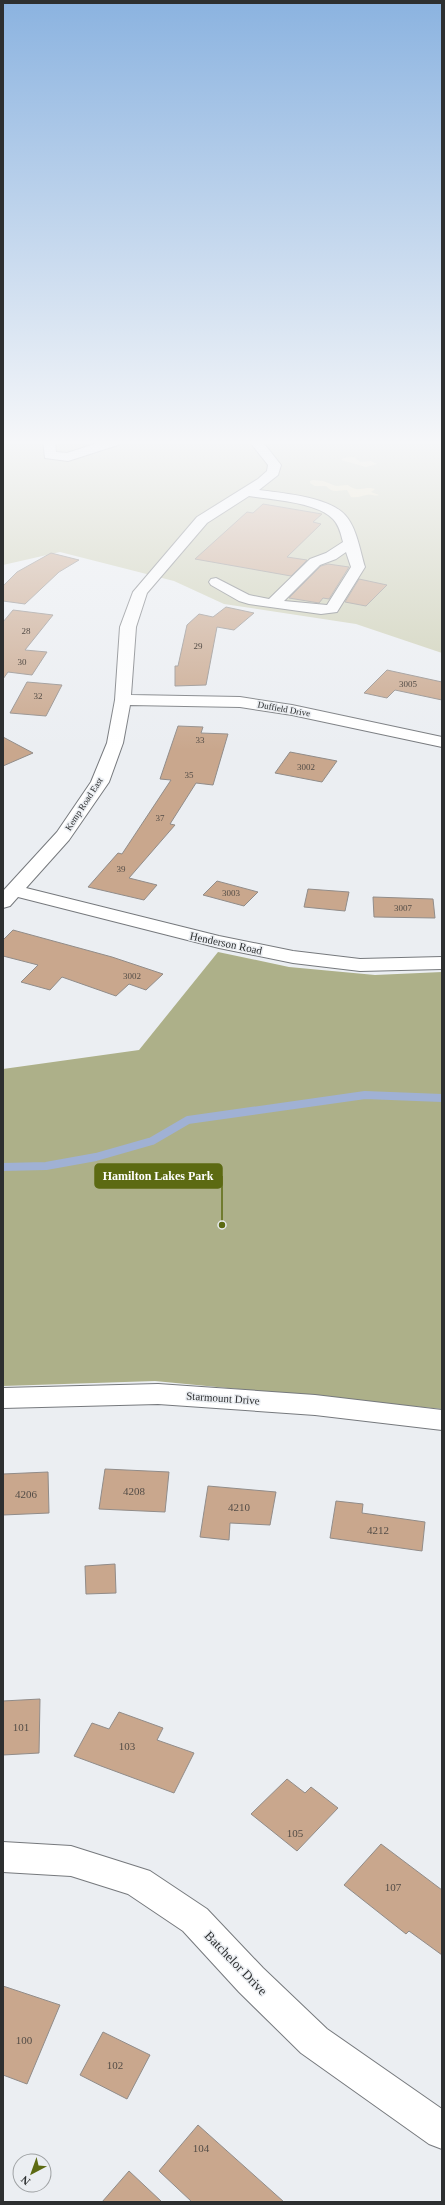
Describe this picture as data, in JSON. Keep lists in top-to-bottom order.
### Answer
{
  "streets": {
    "street": [
      "Duffield Drive",
      "Kemp Road East",
      "Henderson Road",
      "Starmount Drive",
      "Batchelor Drive"
    ]
  },
  "crossings": [
    ["Duffield Drive", "Kemp Road East"],
    ["Kemp Road East", "Henderson Road"]
  ],
  "places": ["Hamilton Lakes Park"],
  "house_numbers": [
    "28",
    "29",
    "30",
    "3005",
    "32",
    "33",
    "3002",
    "35",
    "37",
    "39",
    "3003",
    "3007",
    "3002",
    "4208",
    "4206",
    "4210",
    "4212",
    "101",
    "103",
    "105",
    "107",
    "100",
    "102",
    "104"
  ],
  "north": "bottom left"
}
